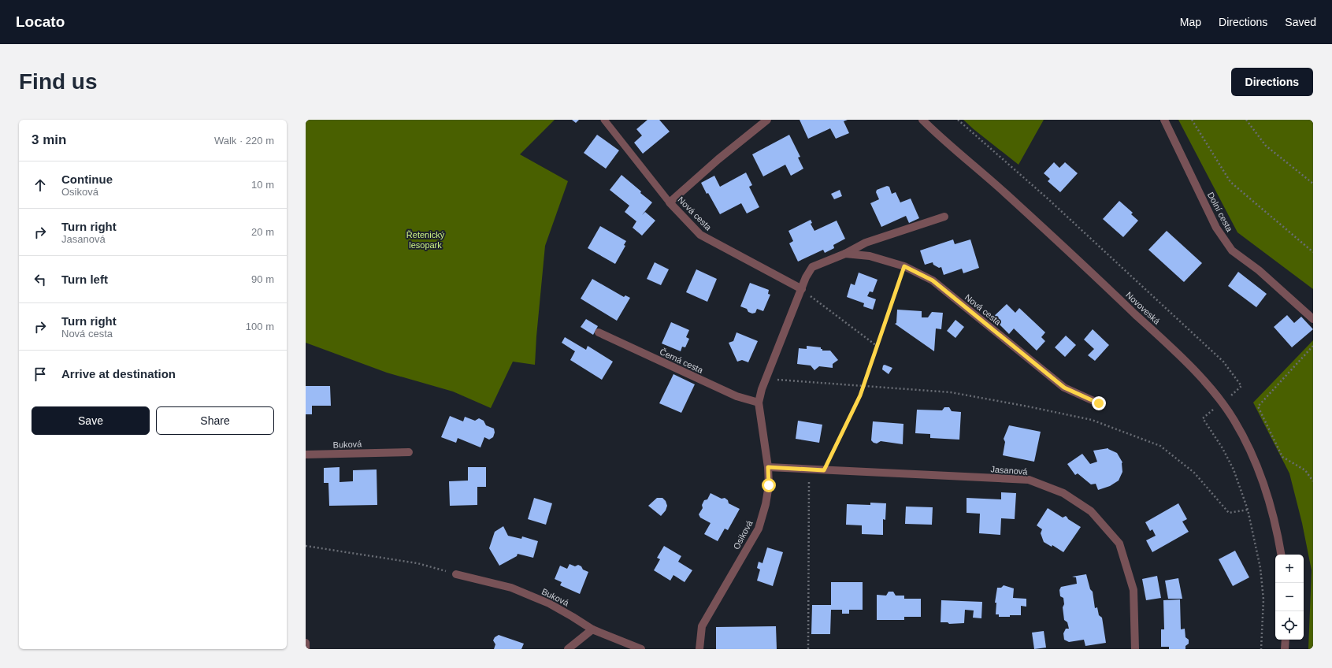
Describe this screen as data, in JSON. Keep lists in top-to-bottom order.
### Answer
{
  "streets": {
    "street": [
      "Dolní cesta",
      "Nová cesta",
      "Novoveská",
      "Černá cesta",
      "Buková",
      "Jasanová",
      "Osiková"
    ]
  },
  "crossings": [
    ["Nová cesta", "Černá cesta"],
    ["Nová cesta", "Osiková"],
    ["Černá cesta", "Osiková"],
    ["Jasanová", "Osiková"]
  ],
  "parks": ["Řetenický lesopark"],
  "page": {
    "header": "Locato",
    "nav": ["Map", "Directions", "Saved"],
    "buttons": [
      "Directions",
      ["Save", "Share"]
    ],
    "title": "Find us",
    "heading": ["3 min", "Walk · 220 m"],
    "list": [
      ["Continue", "Osiková", "10 m"],
      ["Turn right", "Jasanová", "20 m"],
      ["Turn left", "90 m"],
      ["Turn right", "Nová cesta", "100 m"],
      "Arrive at destination"
    ],
    "map_buttons": ["+", "−"]
  }
}
